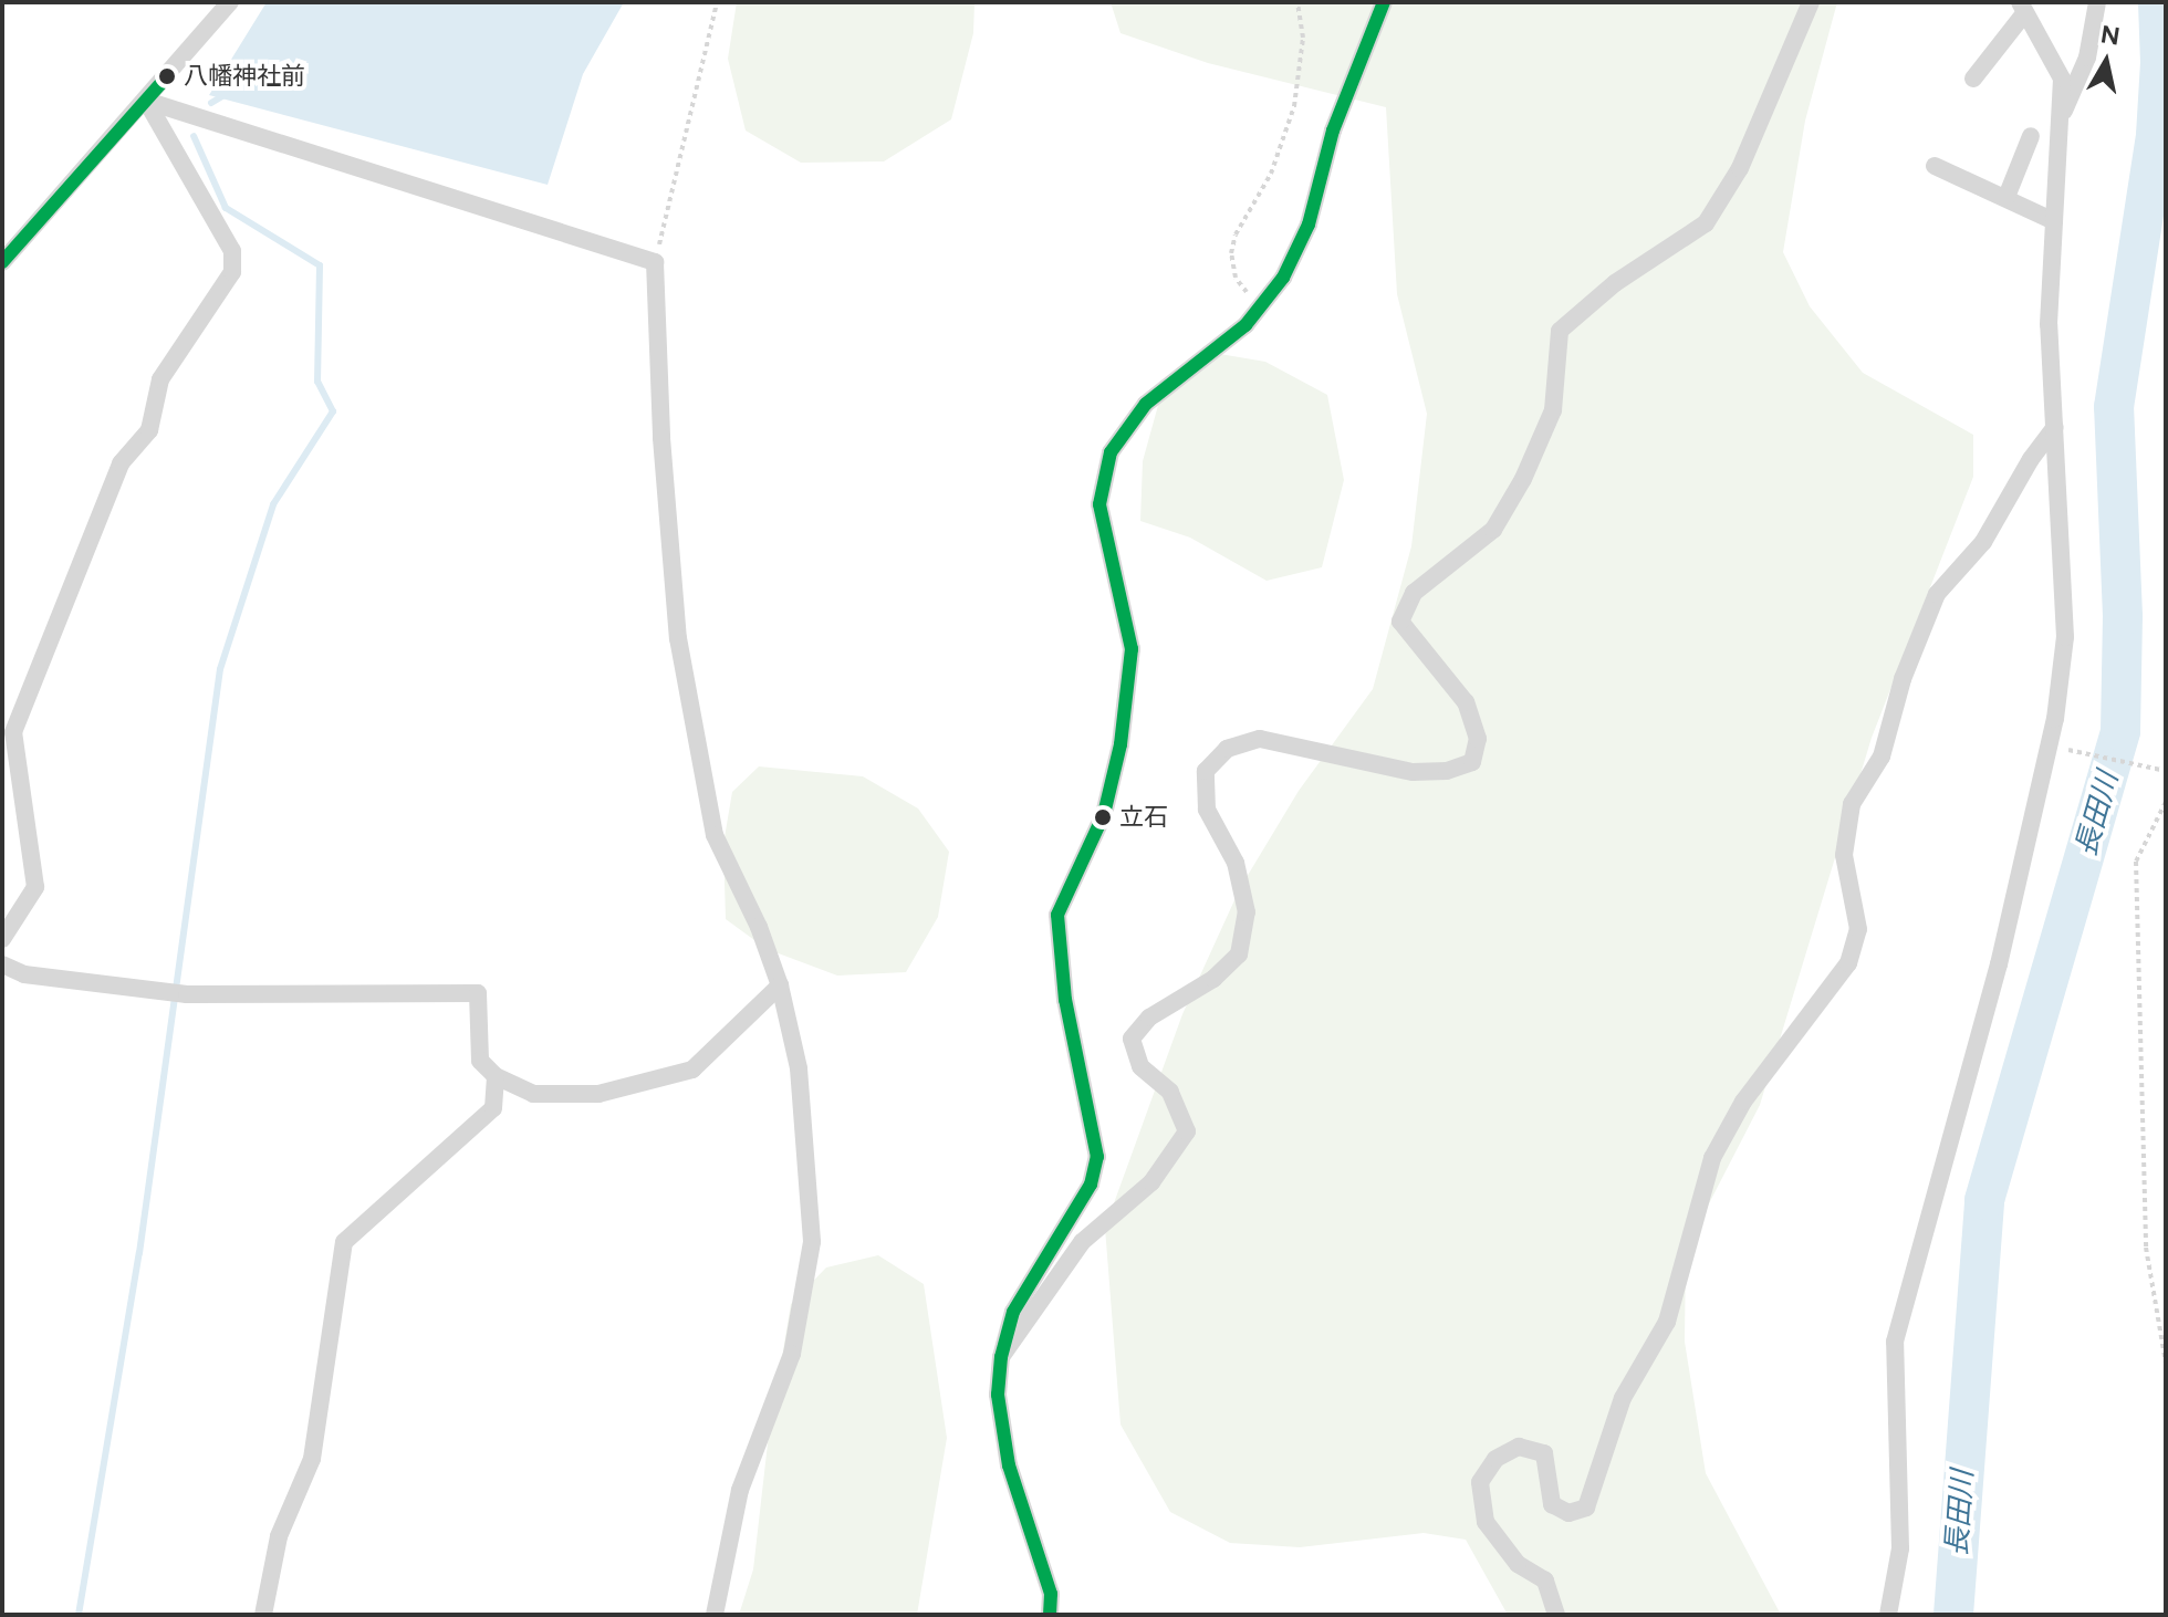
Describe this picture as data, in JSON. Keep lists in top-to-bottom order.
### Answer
{
  "water": ["長田川"],
  "places": ["八幡神社前", "立石"],
  "north": "top"
}
